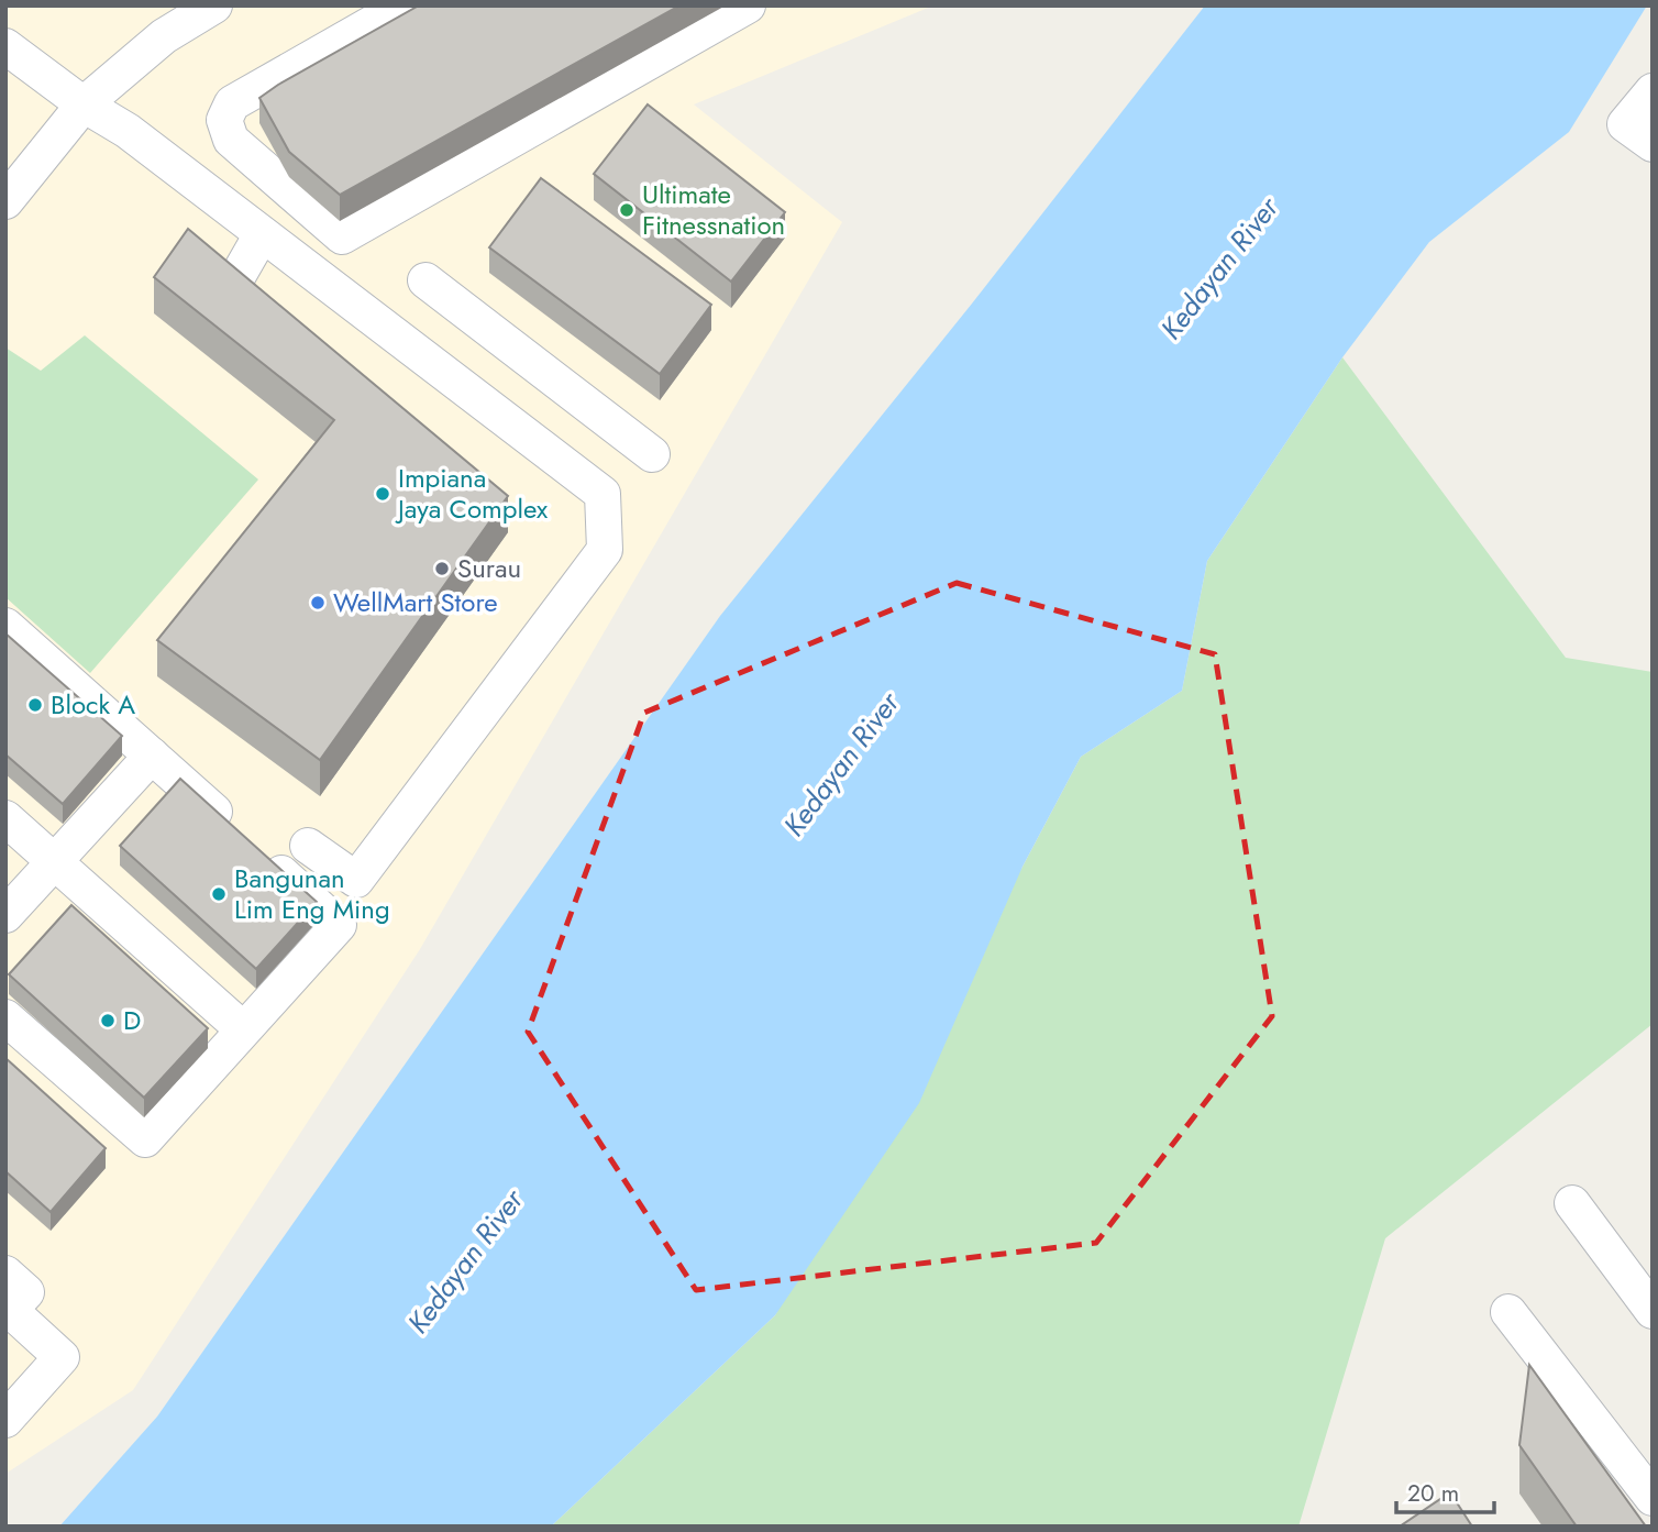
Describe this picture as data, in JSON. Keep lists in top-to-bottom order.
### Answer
{
  "water": ["Kedayan River"],
  "places": [
    "Ultimate Fitnessnation",
    "Impiana Jaya Complex",
    "Surau",
    "WellMart Store",
    "Block A",
    "Bangunan Lim Eng Ming",
    "D"
  ],
  "scale_bar": "20 m"
}
